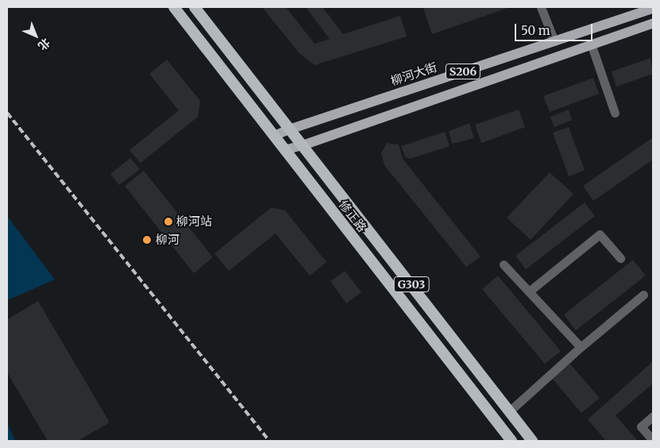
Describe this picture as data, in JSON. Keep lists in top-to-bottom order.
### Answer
{
  "streets": {
    "highway": ["修正路", "G303"],
    "main road": ["S206", "柳河大街"]
  },
  "crossings": [
    ["S206", "修正路"],
    ["柳河大街", "修正路"]
  ],
  "places": ["柳河站", "柳河"],
  "scale_bar": "50 m",
  "north": "bottom right"
}
